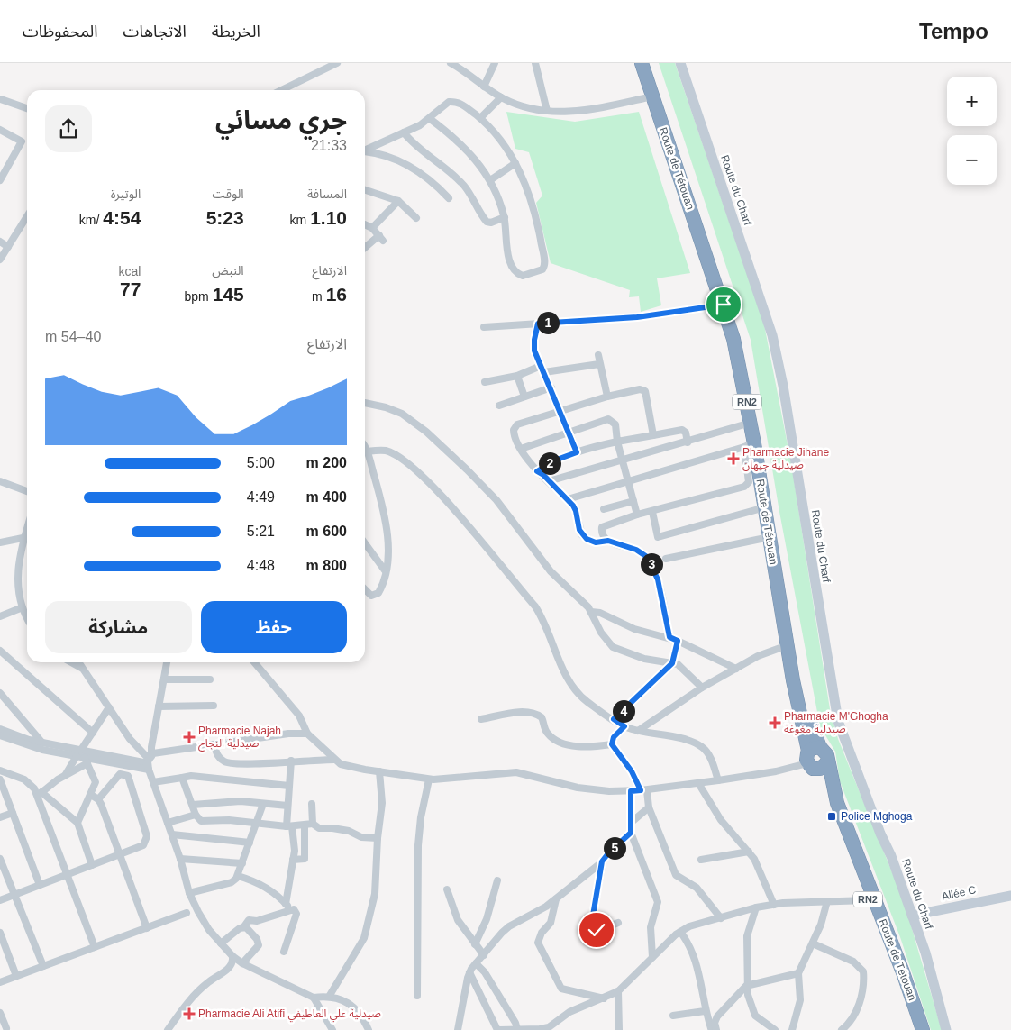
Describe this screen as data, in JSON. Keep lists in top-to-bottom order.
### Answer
{
  "streets": {
    "highway": ["Route de Tétouan", "RN2"],
    "street": ["Route du Charf", "Allée C"]
  },
  "crossings": [
    ["Route du Charf", "Allée C"]
  ],
  "places": {
    "health": [
      "Pharmacie Jihane صيدلية جيهان",
      "Pharmacie M'Ghogha صيدلية مغوغة",
      "Pharmacie Najah صيدلية النجاح",
      "Pharmacie Ali Atifi صيدلية علي العاطيفي"
    ],
    "transit": ["Police Mghoga"]
  },
  "page": {
    "header": "Tempo",
    "nav": ["الخريطة", "الاتجاهات", "المحفوظات"],
    "map_buttons": ["+", "−"],
    "heading": ["جري مسائي", "21:33"],
    "stats": [
      ["المسافة", "1.10 km"],
      ["الوقت", "5:23"],
      ["الوتيرة", "4:54 /km"],
      ["الارتفاع", "16 m"],
      ["النبض", "145 bpm"],
      ["kcal", "77"]
    ],
    "pins": [
      "1",
      "2",
      "3",
      "4",
      "5"
    ],
    "chart": ["الارتفاع", "40–54 m"],
    "list": [
      {
        "name": "200 m",
        "note": "5:00"
      },
      {
        "name": "400 m",
        "note": "4:49"
      },
      {
        "name": "600 m",
        "note": "5:21"
      },
      {
        "name": "800 m",
        "note": "4:48"
      }
    ],
    "buttons": ["حفظ", "مشاركة"]
  }
}
